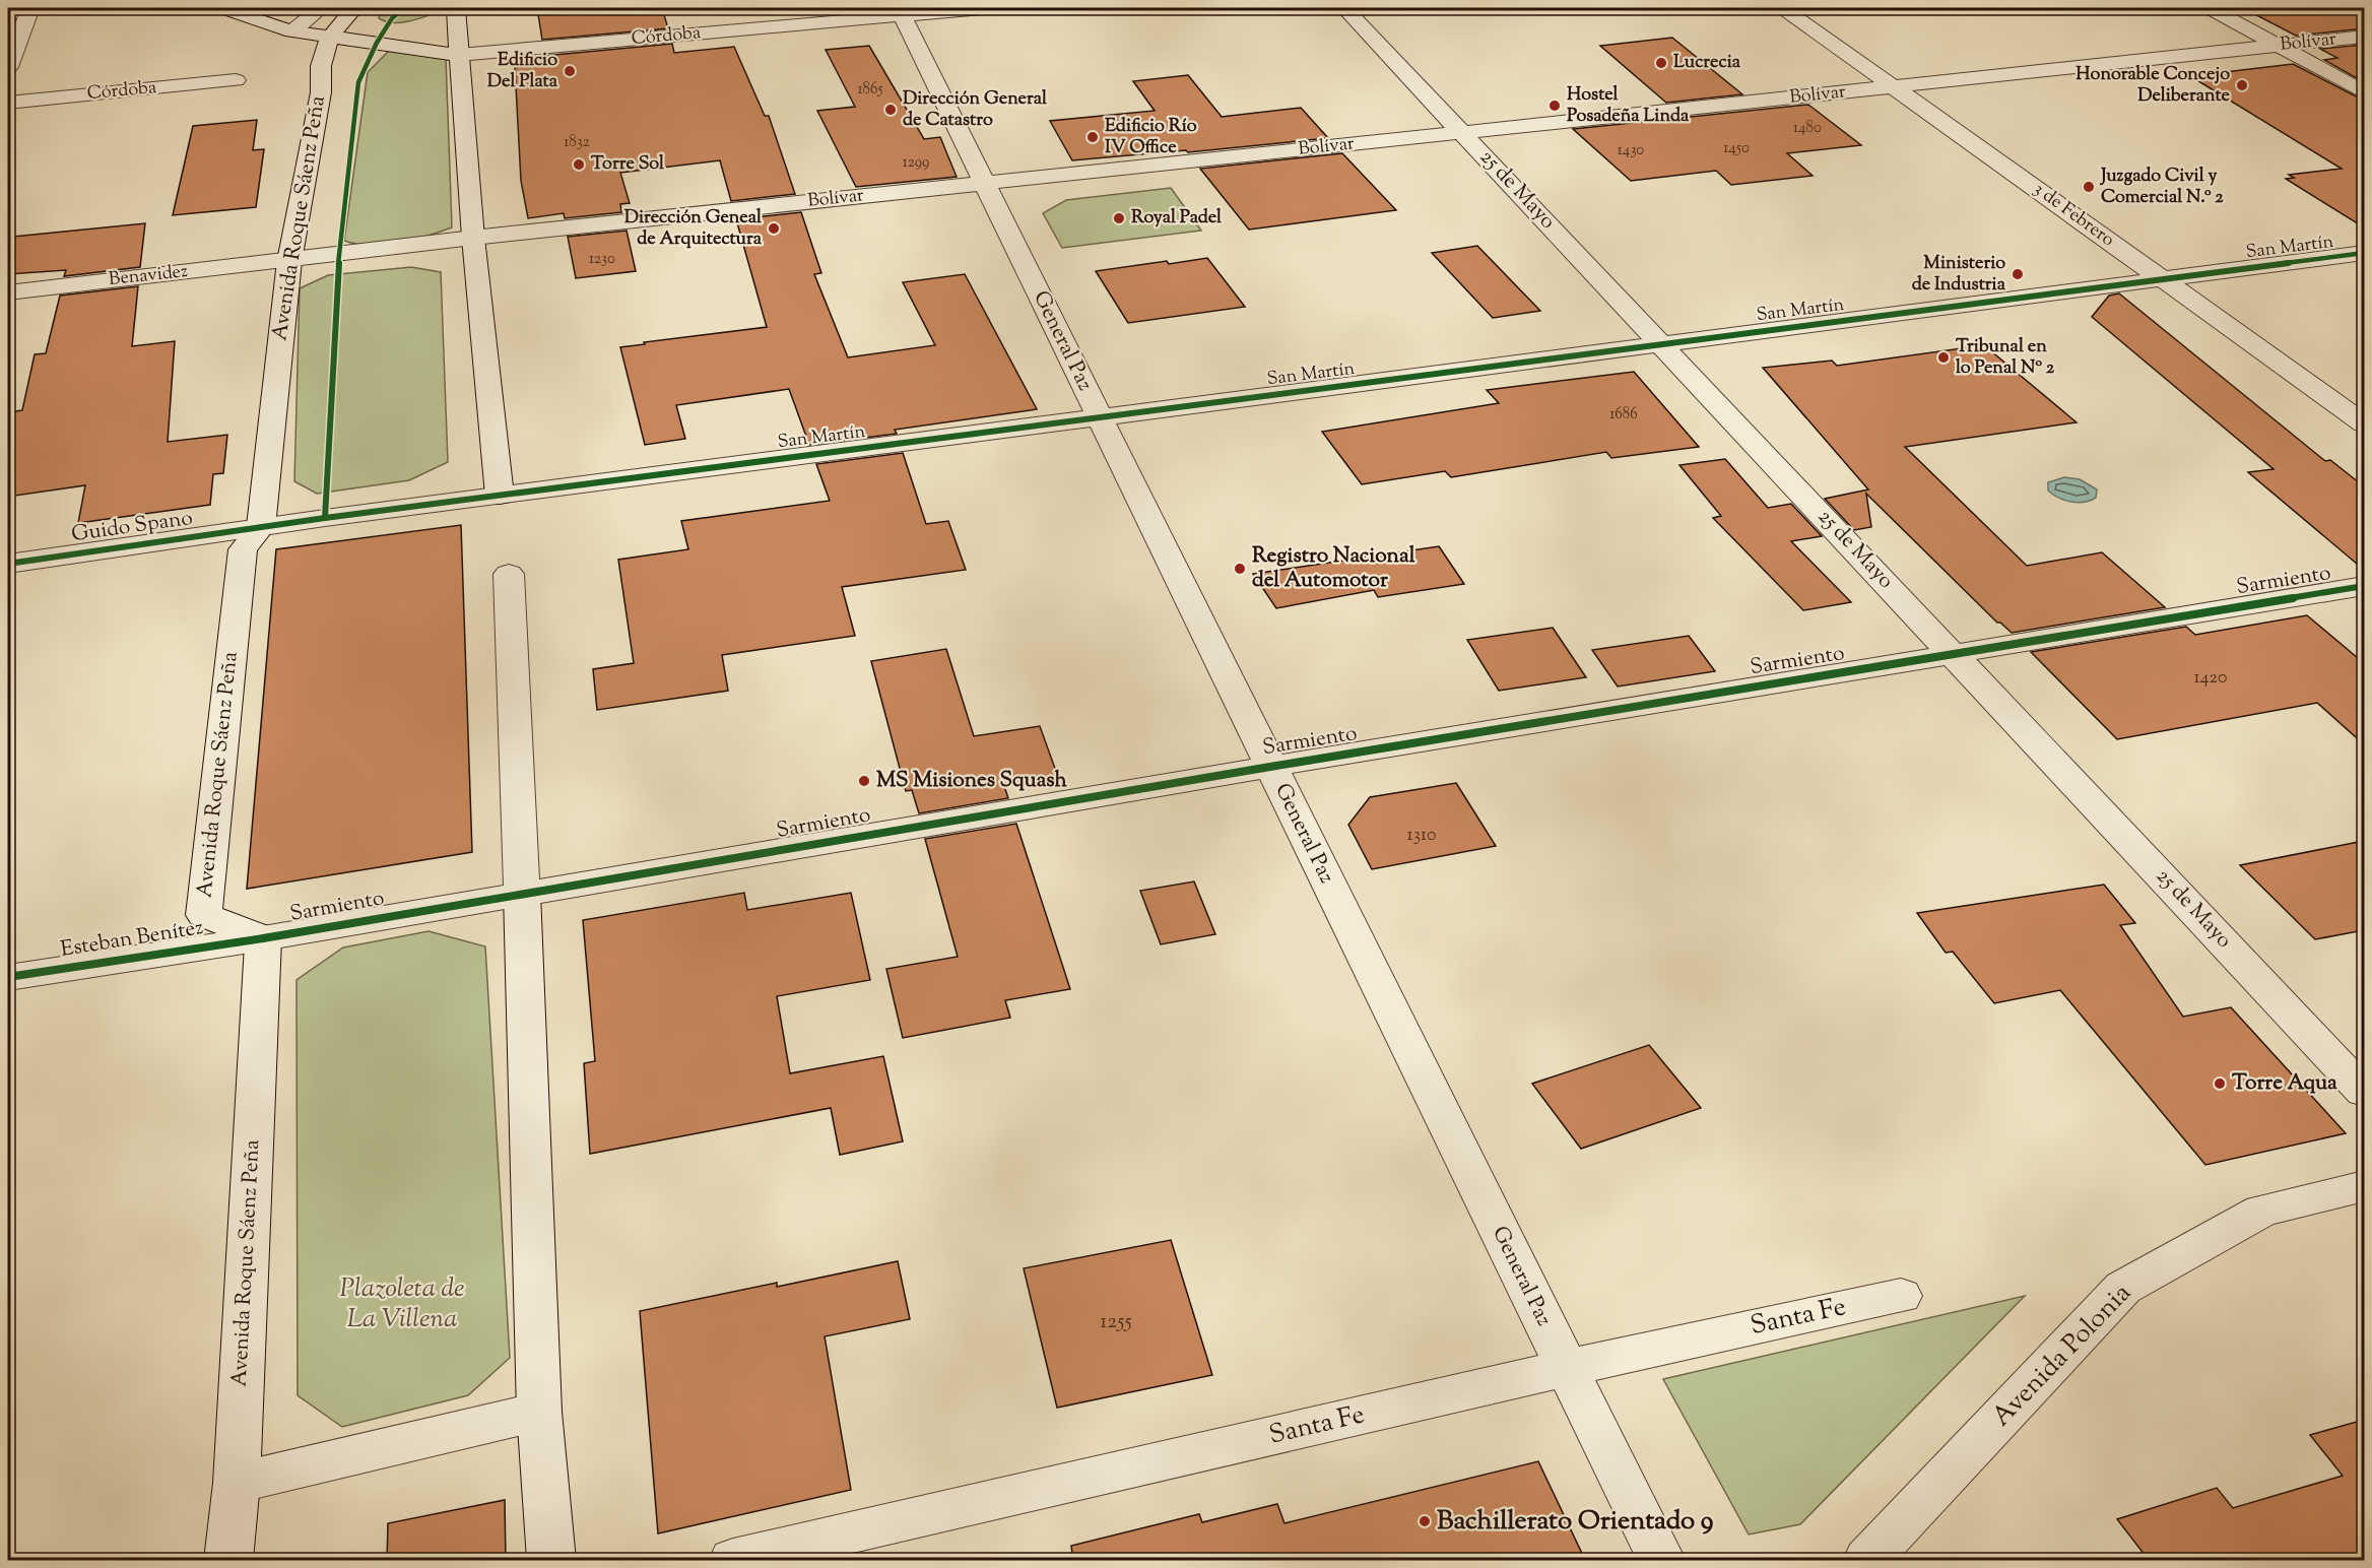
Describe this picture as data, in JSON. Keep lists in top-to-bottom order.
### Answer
{
  "streets": {
    "street": [
      "Córdoba",
      "Bolívar",
      "25 de Mayo",
      "3 de Febrero",
      "Avenida Roque Sáenz Peña",
      "San Martín",
      "Benavidez",
      "General Paz",
      "Guido Spano",
      "Sarmiento",
      "Esteban Benítez",
      "Santa Fe",
      "Avenida Polonia"
    ]
  },
  "crossings": [
    ["Córdoba", "Avenida Roque Sáenz Peña"],
    ["Córdoba", "General Paz"],
    ["Bolívar", "25 de Mayo"],
    ["Bolívar", "3 de Febrero"],
    ["Bolívar", "Avenida Roque Sáenz Peña"],
    ["Bolívar", "Benavidez"],
    ["Bolívar", "General Paz"],
    ["25 de Mayo", "San Martín"],
    ["25 de Mayo", "Sarmiento"],
    ["3 de Febrero", "San Martín"],
    ["Avenida Roque Sáenz Peña", "San Martín"],
    ["Avenida Roque Sáenz Peña", "Benavidez"],
    ["Avenida Roque Sáenz Peña", "Guido Spano"],
    ["Avenida Roque Sáenz Peña", "Sarmiento"],
    ["Avenida Roque Sáenz Peña", "Esteban Benítez"],
    ["San Martín", "General Paz"],
    ["San Martín", "Guido Spano"],
    ["General Paz", "Sarmiento"],
    ["General Paz", "Santa Fe"],
    ["Sarmiento", "Esteban Benítez"]
  ],
  "parks": ["Plazoleta de La Villena"],
  "places": [
    "Lucrecia",
    "Edificio Del Plata",
    "Honorable Concejo Deliberante",
    "Hostel Posadeña Linda",
    "Dirección General de Catastro",
    "Edificio Río IV Office",
    "Torre Sol",
    "Juzgado Civil y Comercial N.º 2",
    "Royal Padel",
    "Dirección Geneal de Arquitectura",
    "Ministerio de Industria",
    "Tribunal en lo Penal Nº 2",
    "Registro Nacional del Automotor",
    "MS Misiones Squash",
    "Torre Aqua",
    "Bachillerato Orientado 9"
  ],
  "house_numbers": [
    "1865",
    "1480",
    "1832",
    "1450",
    "1430",
    "1299",
    "1230",
    "1686",
    "1420",
    "1310",
    "1255"
  ]
}
